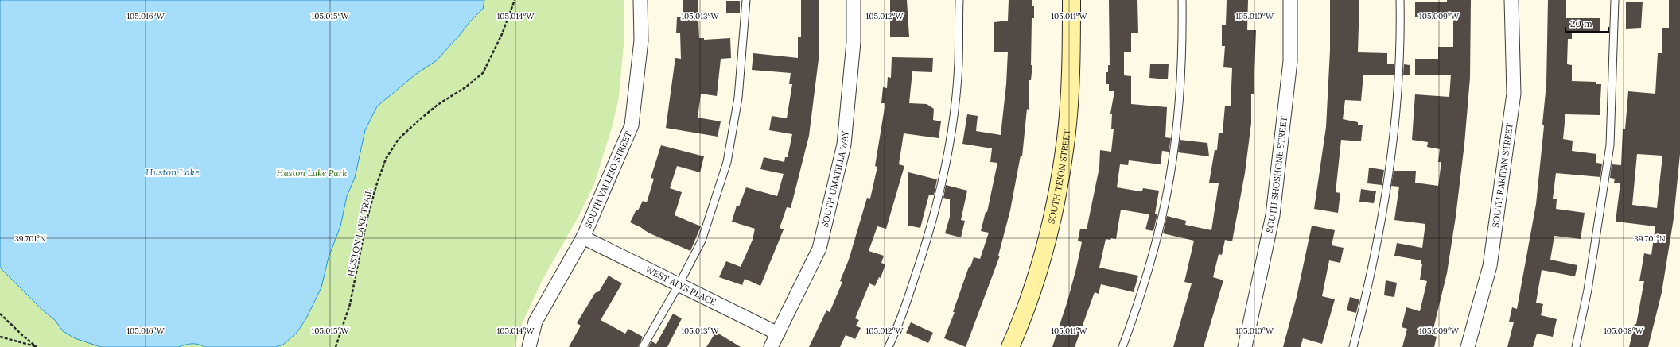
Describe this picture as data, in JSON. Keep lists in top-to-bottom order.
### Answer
{
  "streets": {
    "street": [
      "SOUTH SHOSHONE STREET",
      "SOUTH RARITAN STREET",
      "SOUTH TEJON STREET",
      "SOUTH UMATILLA WAY",
      "SOUTH VALLEJO STREET",
      "WEST ALYS PLACE"
    ],
    "path": ["HUSTON LAKE TRAIL"]
  },
  "crossings": [
    ["SOUTH UMATILLA WAY", "WEST ALYS PLACE"],
    ["SOUTH VALLEJO STREET", "WEST ALYS PLACE"]
  ],
  "water": ["Huston Lake"],
  "parks": ["Huston Lake Park"],
  "scale_bar": "20 m",
  "coordinates": [
    "105.016°W",
    "105.015°W",
    "105.014°W",
    "105.013°W",
    "105.012°W",
    "105.011°W",
    "105.010°W",
    "105.009°W",
    "39.701°N",
    "105.008°W"
  ]
}
